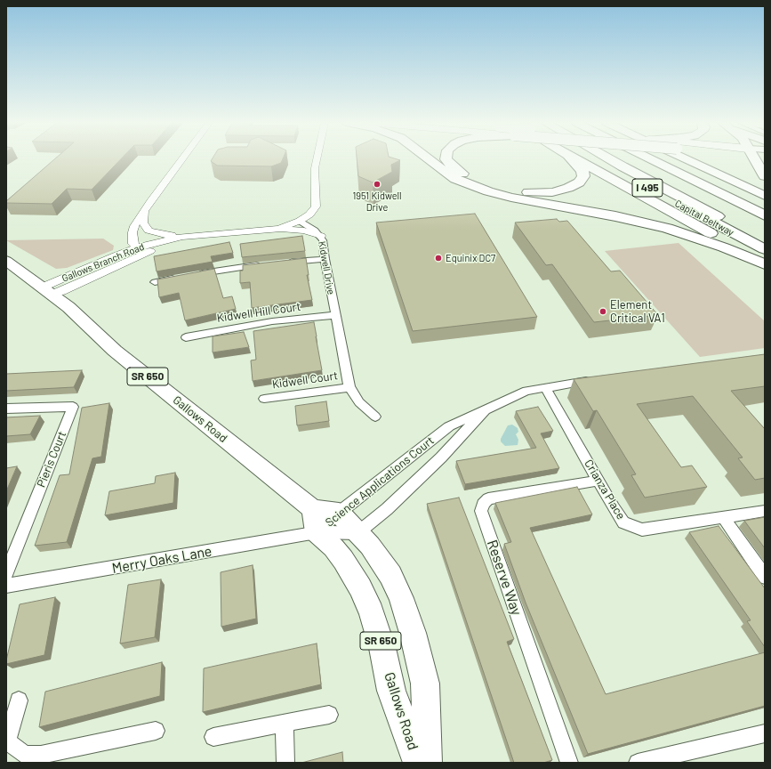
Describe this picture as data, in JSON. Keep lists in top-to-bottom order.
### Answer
{
  "streets": {
    "highway": ["I 495", "Capital Beltway"],
    "main road": ["SR 650", "Gallows Road"],
    "street": [
      "Gallows Branch Road",
      "Kidwell Drive",
      "Kidwell Hill Court",
      "Kidwell Court",
      "Pieris Court",
      "Science Applications Court",
      "Crianza Place",
      "Merry Oaks Lane",
      "Reserve Way"
    ]
  },
  "crossings": [
    ["Gallows Branch Road", "Kidwell Drive"],
    ["Gallows Branch Road", "Gallows Road"],
    ["Kidwell Drive", "Kidwell Hill Court"],
    ["Kidwell Drive", "Kidwell Court"],
    ["Gallows Road", "Science Applications Court"],
    ["Gallows Road", "Merry Oaks Lane"],
    ["Science Applications Court", "Crianza Place"],
    ["Science Applications Court", "Merry Oaks Lane"],
    ["Crianza Place", "Reserve Way"]
  ],
  "places": ["1951 Kidwell Drive", "Equinix DC7", "Element Critical VA1"]
}
